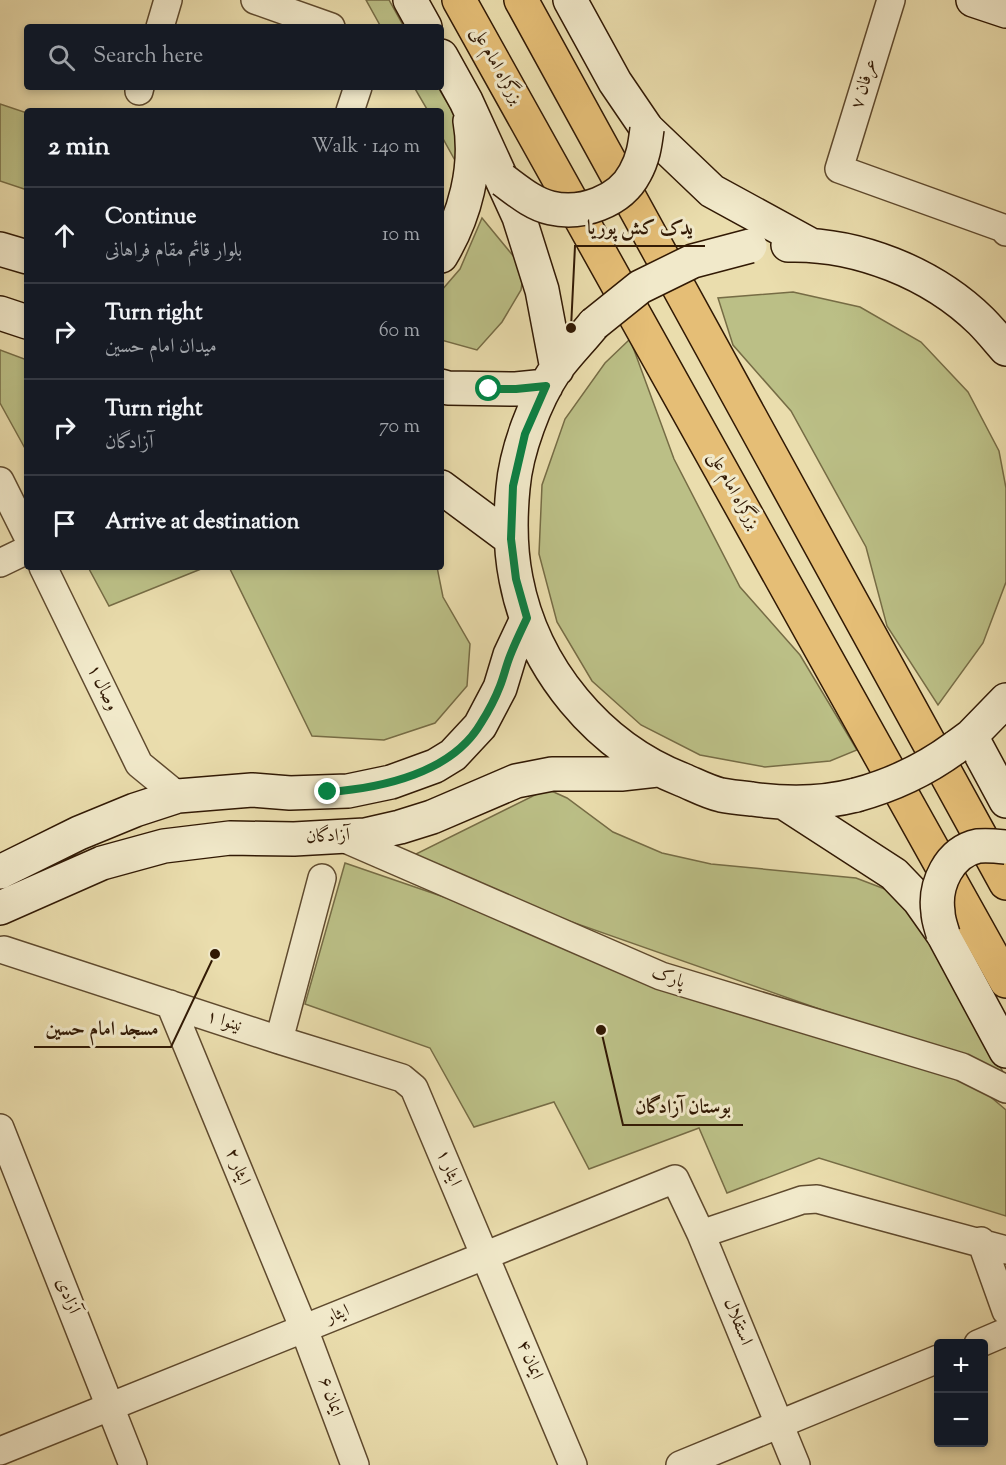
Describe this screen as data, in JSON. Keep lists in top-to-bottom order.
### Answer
{
  "streets": {
    "highway": ["بزرگراه امام علی"],
    "main road": ["آزادگان"],
    "street": [
      "عرفان ۷",
      "وصال ۱",
      "پارک",
      "نینوا ۱",
      "ایثار ۲",
      "ایثار ۱",
      "آزادی",
      "ایثار",
      "استقلال",
      "ایمان ۴",
      "ایمان ۶"
    ]
  },
  "crossings": [
    ["آزادگان", "پارک"],
    ["نینوا ۱", "ایثار ۲"],
    ["نینوا ۱", "ایثار ۱"],
    ["ایثار ۲", "ایثار"],
    ["ایثار ۲", "ایمان ۶"],
    ["ایثار ۱", "ایثار"],
    ["ایثار ۱", "ایمان ۴"],
    ["آزادی", "ایثار"],
    ["ایثار", "استقلال"],
    ["ایثار", "ایمان ۴"],
    ["ایثار", "ایمان ۶"]
  ],
  "places": ["یدک کش پوریا", "مسجد امام حسین", "بوستان آزادگان"],
  "page": {
    "search": "Search here",
    "heading": ["2 min", "Walk · 140 m"],
    "list": [
      ["Continue", "بلوار قائم مقام فراهانی", "10 m"],
      ["Turn right", "میدان امام حسین", "60 m"],
      ["Turn right", "آزادگان", "70 m"],
      "Arrive at destination"
    ],
    "map_buttons": ["+", "−"]
  }
}
